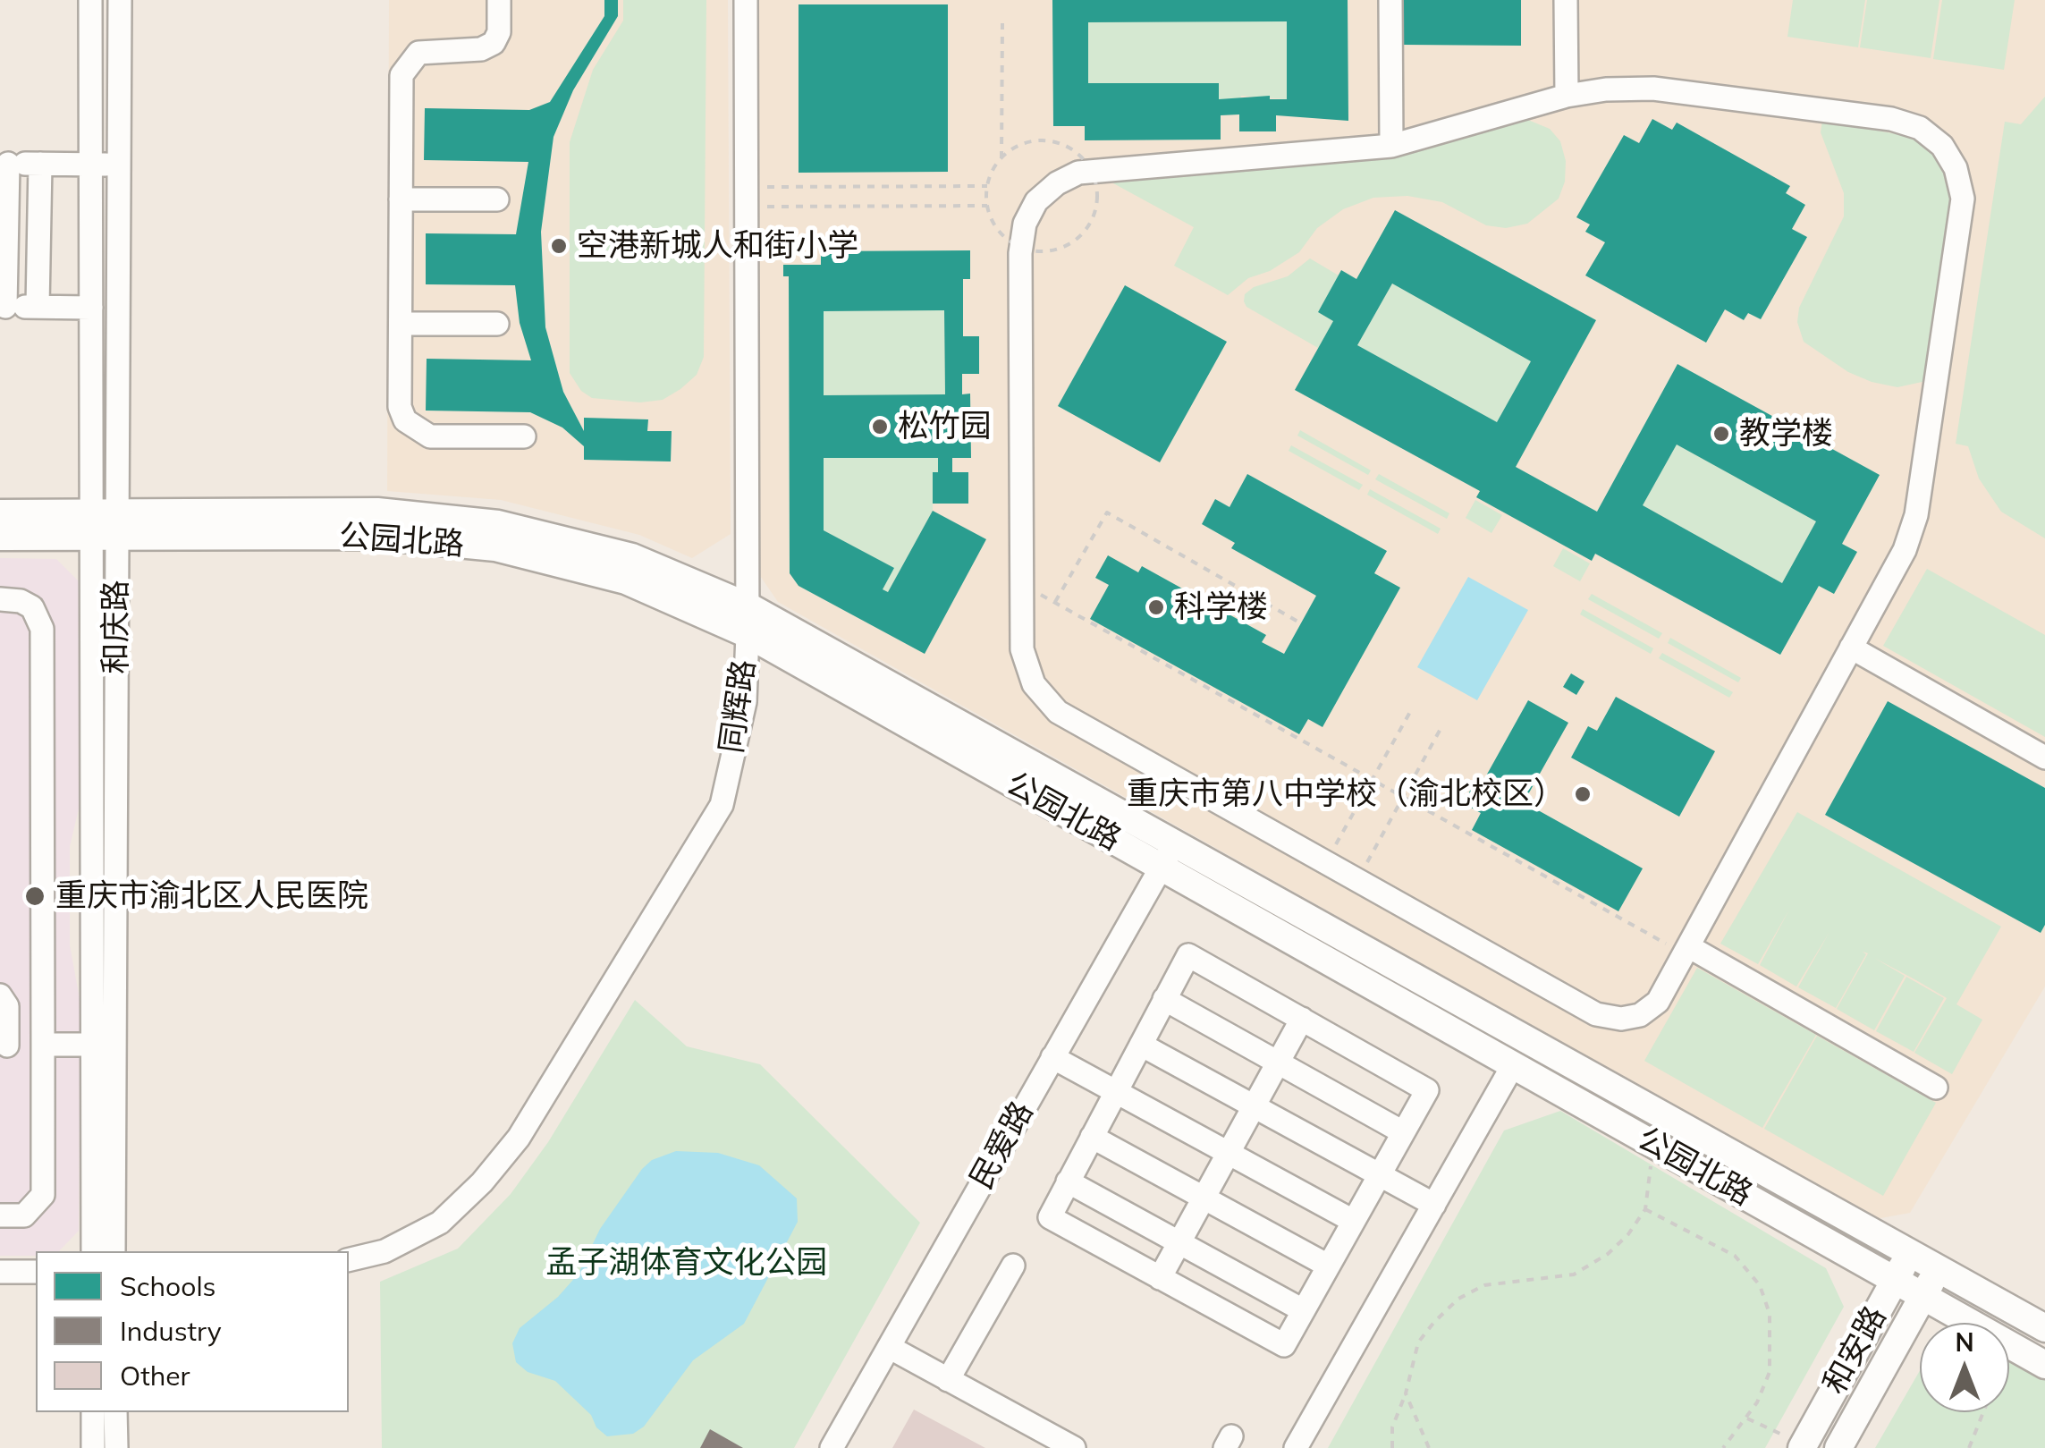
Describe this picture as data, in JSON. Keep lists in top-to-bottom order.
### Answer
{
  "streets": {
    "main road": ["公园北路", "和安路"],
    "street": ["和庆路", "同辉路", "民爱路"]
  },
  "crossings": [
    ["公园北路", "和庆路"],
    ["公园北路", "同辉路"],
    ["公园北路", "民爱路"],
    ["公园北路", "和安路"]
  ],
  "parks": ["孟子湖体育文化公园"],
  "places": [
    "空港新城人和街小学",
    "松竹园",
    "教学楼",
    "科学楼",
    "重庆市第八中学校（渝北校区）",
    "重庆市渝北区人民医院"
  ],
  "legend": ["Schools", "Industry", "Other"],
  "north": "top"
}
